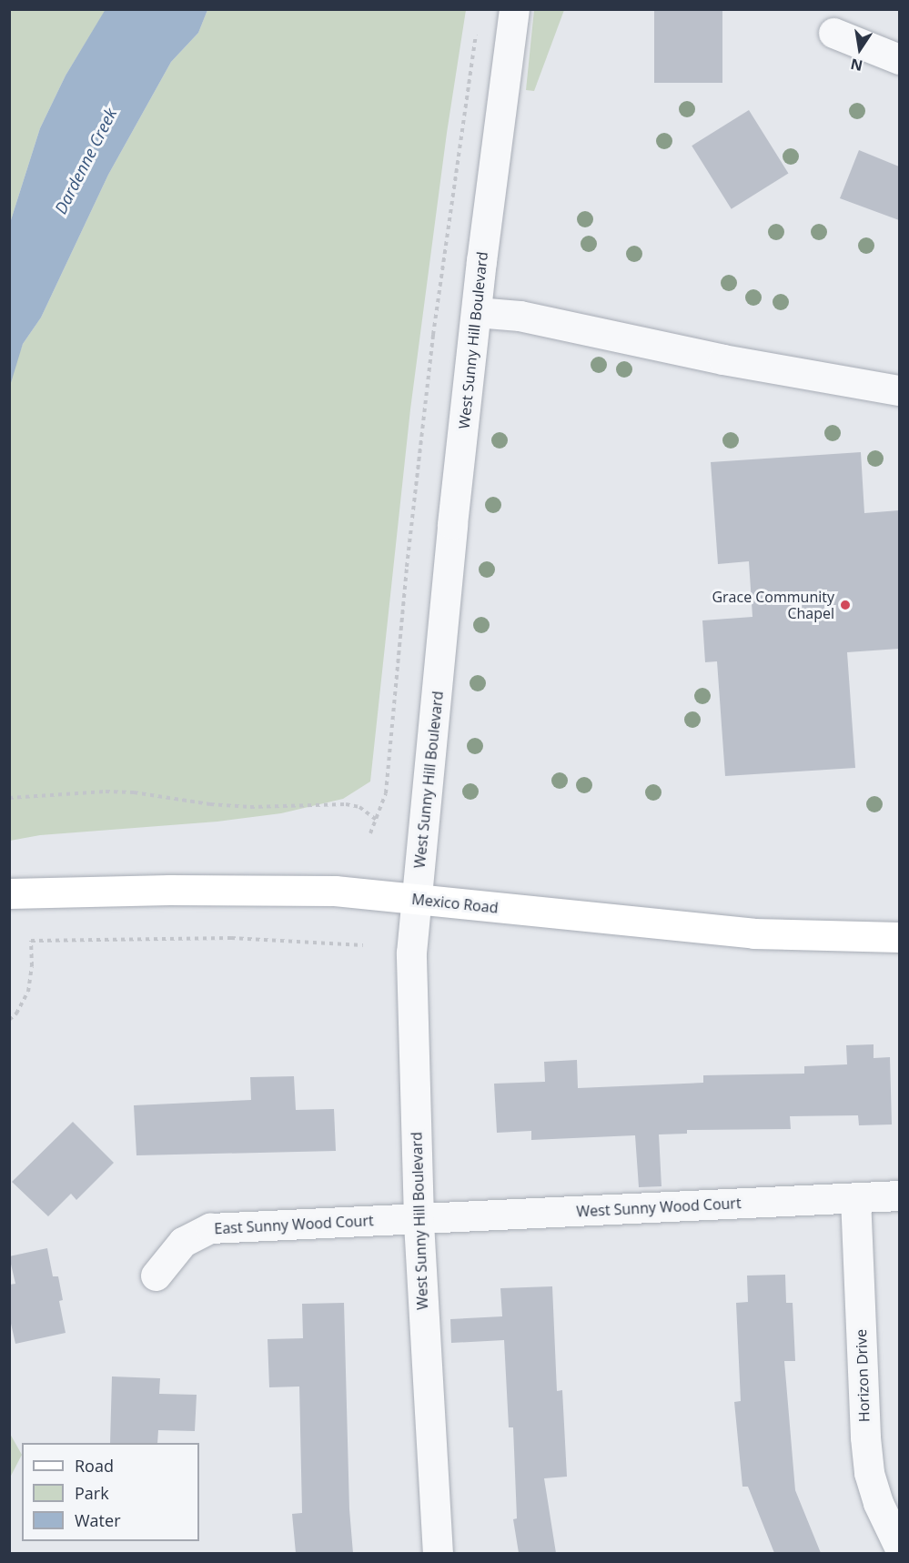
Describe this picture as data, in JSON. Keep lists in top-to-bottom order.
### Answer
{
  "streets": {
    "main road": ["Mexico Road"],
    "street": [
      "West Sunny Hill Boulevard",
      "West Sunny Wood Court",
      "East Sunny Wood Court",
      "Horizon Drive"
    ]
  },
  "crossings": [
    ["West Sunny Hill Boulevard", "Mexico Road"],
    ["West Sunny Hill Boulevard", "West Sunny Wood Court"],
    ["West Sunny Hill Boulevard", "East Sunny Wood Court"],
    ["West Sunny Wood Court", "East Sunny Wood Court"],
    ["West Sunny Wood Court", "Horizon Drive"]
  ],
  "water": ["Dardenne Creek"],
  "places": ["Grace Community Chapel"],
  "legend": ["Road", "Park", "Water"],
  "north": "bottom"
}
